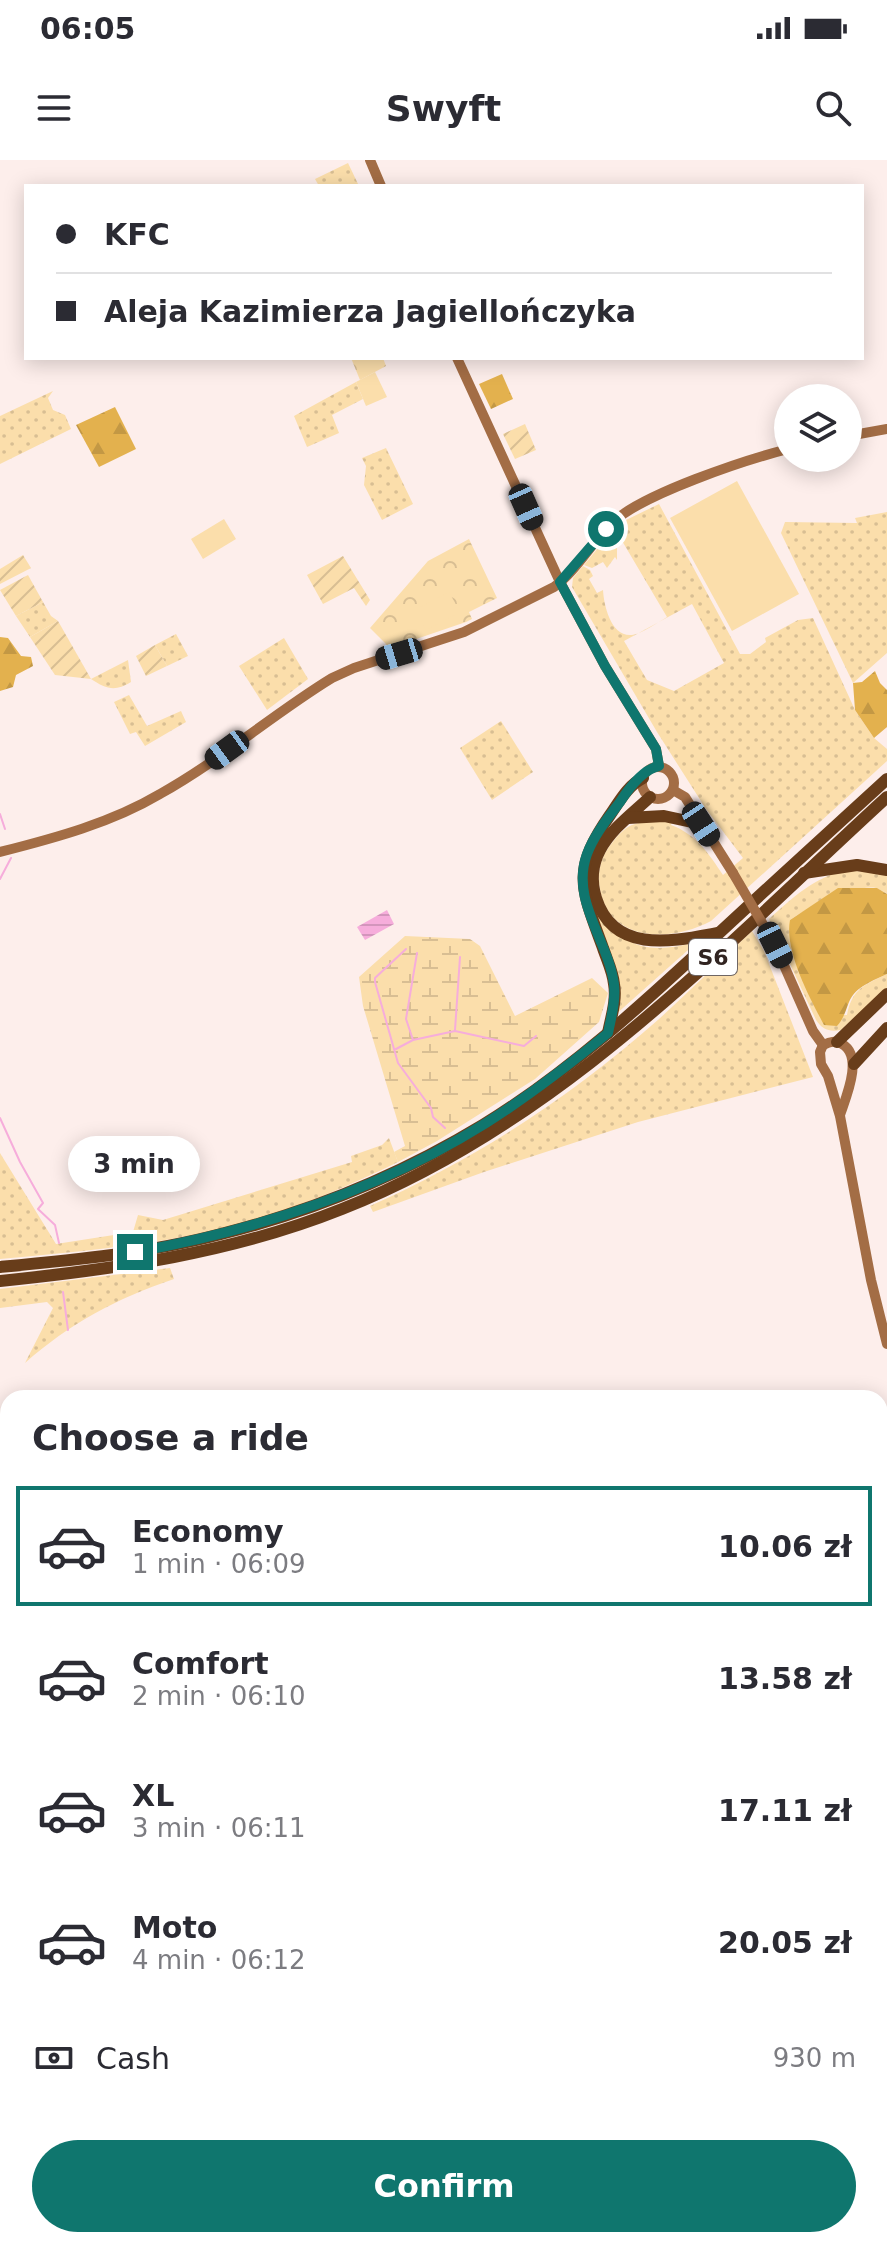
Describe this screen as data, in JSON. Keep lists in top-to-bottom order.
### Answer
{
  "streets": {
    "highway": ["S6"]
  },
  "page": {
    "status": "06:05",
    "header": "Swyft",
    "banner": ["KFC", "Aleja Kazimierza Jagiellończyka"],
    "bubble": "3 min",
    "heading": "Choose a ride",
    "list": [
      {
        "name": "Economy",
        "note": "1 min · 06:09",
        "value": "10.06 zł"
      },
      {
        "name": "Comfort",
        "note": "2 min · 06:10",
        "value": "13.58 zł"
      },
      {
        "name": "XL",
        "note": "3 min · 06:11",
        "value": "17.11 zł"
      },
      {
        "name": "Moto",
        "note": "4 min · 06:12",
        "value": "20.05 zł"
      }
    ],
    "pay": ["Cash", "930 m"],
    "buttons": "Confirm"
  }
}
